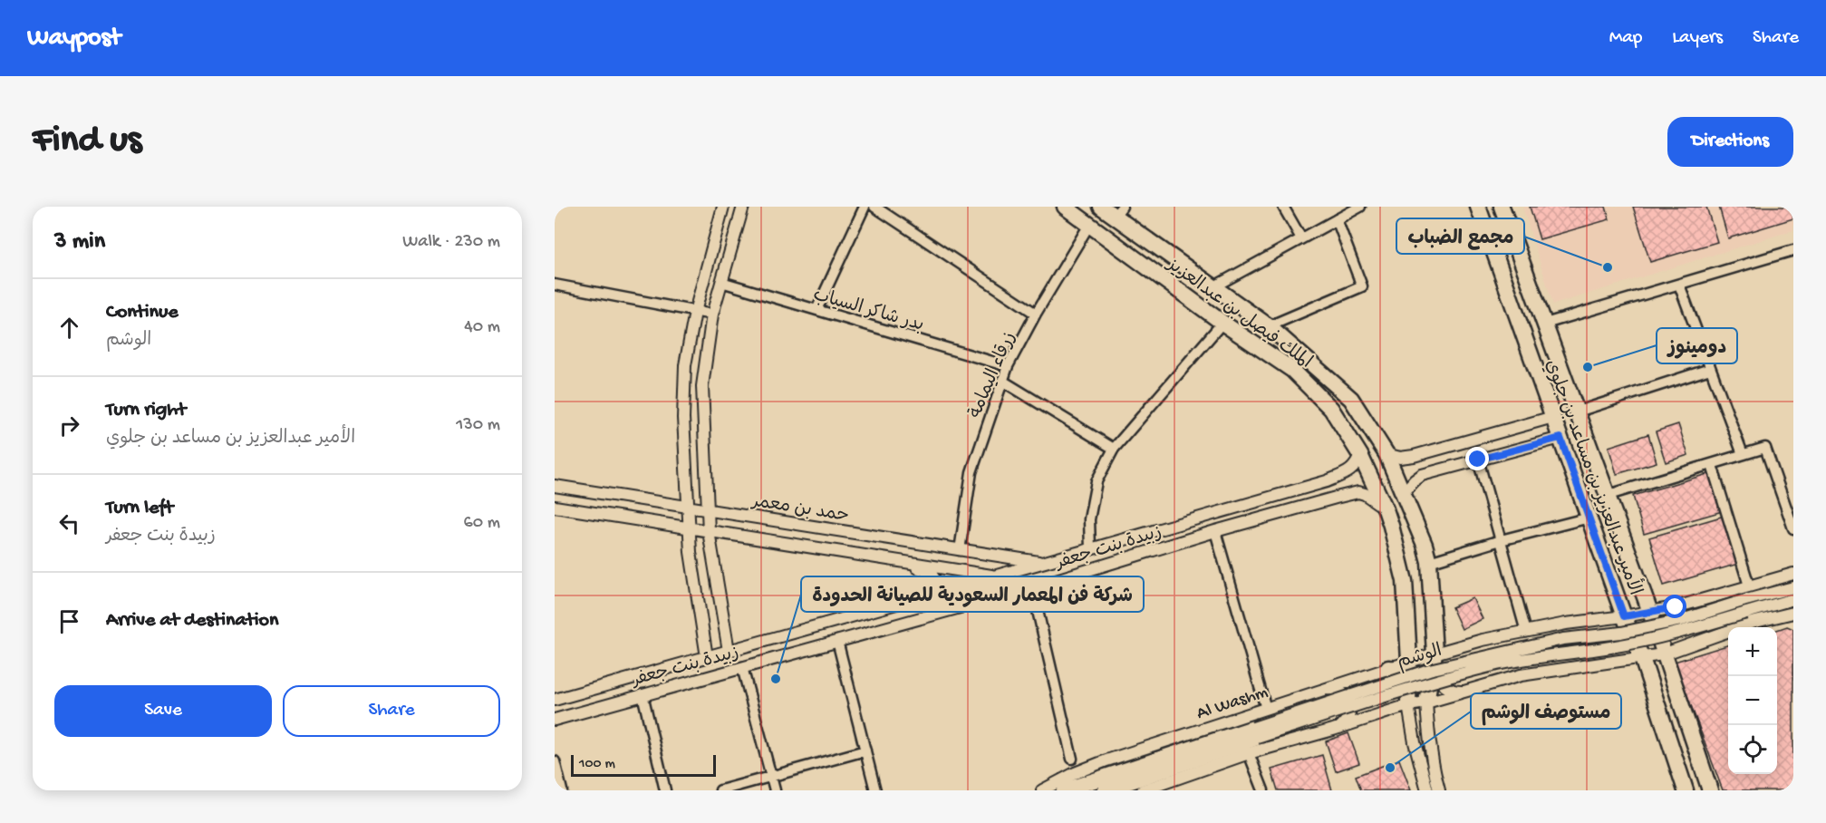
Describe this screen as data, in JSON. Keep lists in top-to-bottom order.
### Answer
{
  "streets": {
    "main road": ["الملك فيصل بن عبدالعزيز", "الأمير عبدالعزيز بن مساعد بن جلوي", "الوشم"],
    "street": [
      "بدر شاكر السياب",
      "زرقاء اليمامة",
      "حمد بن معمر",
      "زبيدة بنت جعفر",
      "Al Washm"
    ]
  },
  "crossings": [
    ["بدر شاكر السياب", "زرقاء اليمامة"],
    ["الملك فيصل بن عبدالعزيز", "زرقاء اليمامة"],
    ["الملك فيصل بن عبدالعزيز", "زبيدة بنت جعفر"],
    ["الملك فيصل بن عبدالعزيز", "الوشم"],
    ["زرقاء اليمامة", "حمد بن معمر"],
    ["الأمير عبدالعزيز بن مساعد بن جلوي", "الوشم"],
    ["حمد بن معمر", "زبيدة بنت جعفر"]
  ],
  "places": [
    "مجمع الضباب",
    "دومينوز",
    "شركة فن المعمار السعودية للصيانة الحدودة",
    "مستوصف الوشم"
  ],
  "scale_bar": "100 m",
  "page": {
    "header": "Waypost",
    "nav": ["Map", "Layers", "Share"],
    "buttons": [
      "Directions",
      ["Save", "Share"]
    ],
    "title": "Find us",
    "heading": ["3 min", "Walk · 230 m"],
    "list": [
      ["Continue", "الوشم", "40 m"],
      ["Turn right", "الأمير عبدالعزيز بن مساعد بن جلوي", "130 m"],
      ["Turn left", "زبيدة بنت جعفر", "60 m"],
      "Arrive at destination"
    ],
    "map_buttons": ["+", "−"],
    "scale": "100 m"
  }
}
